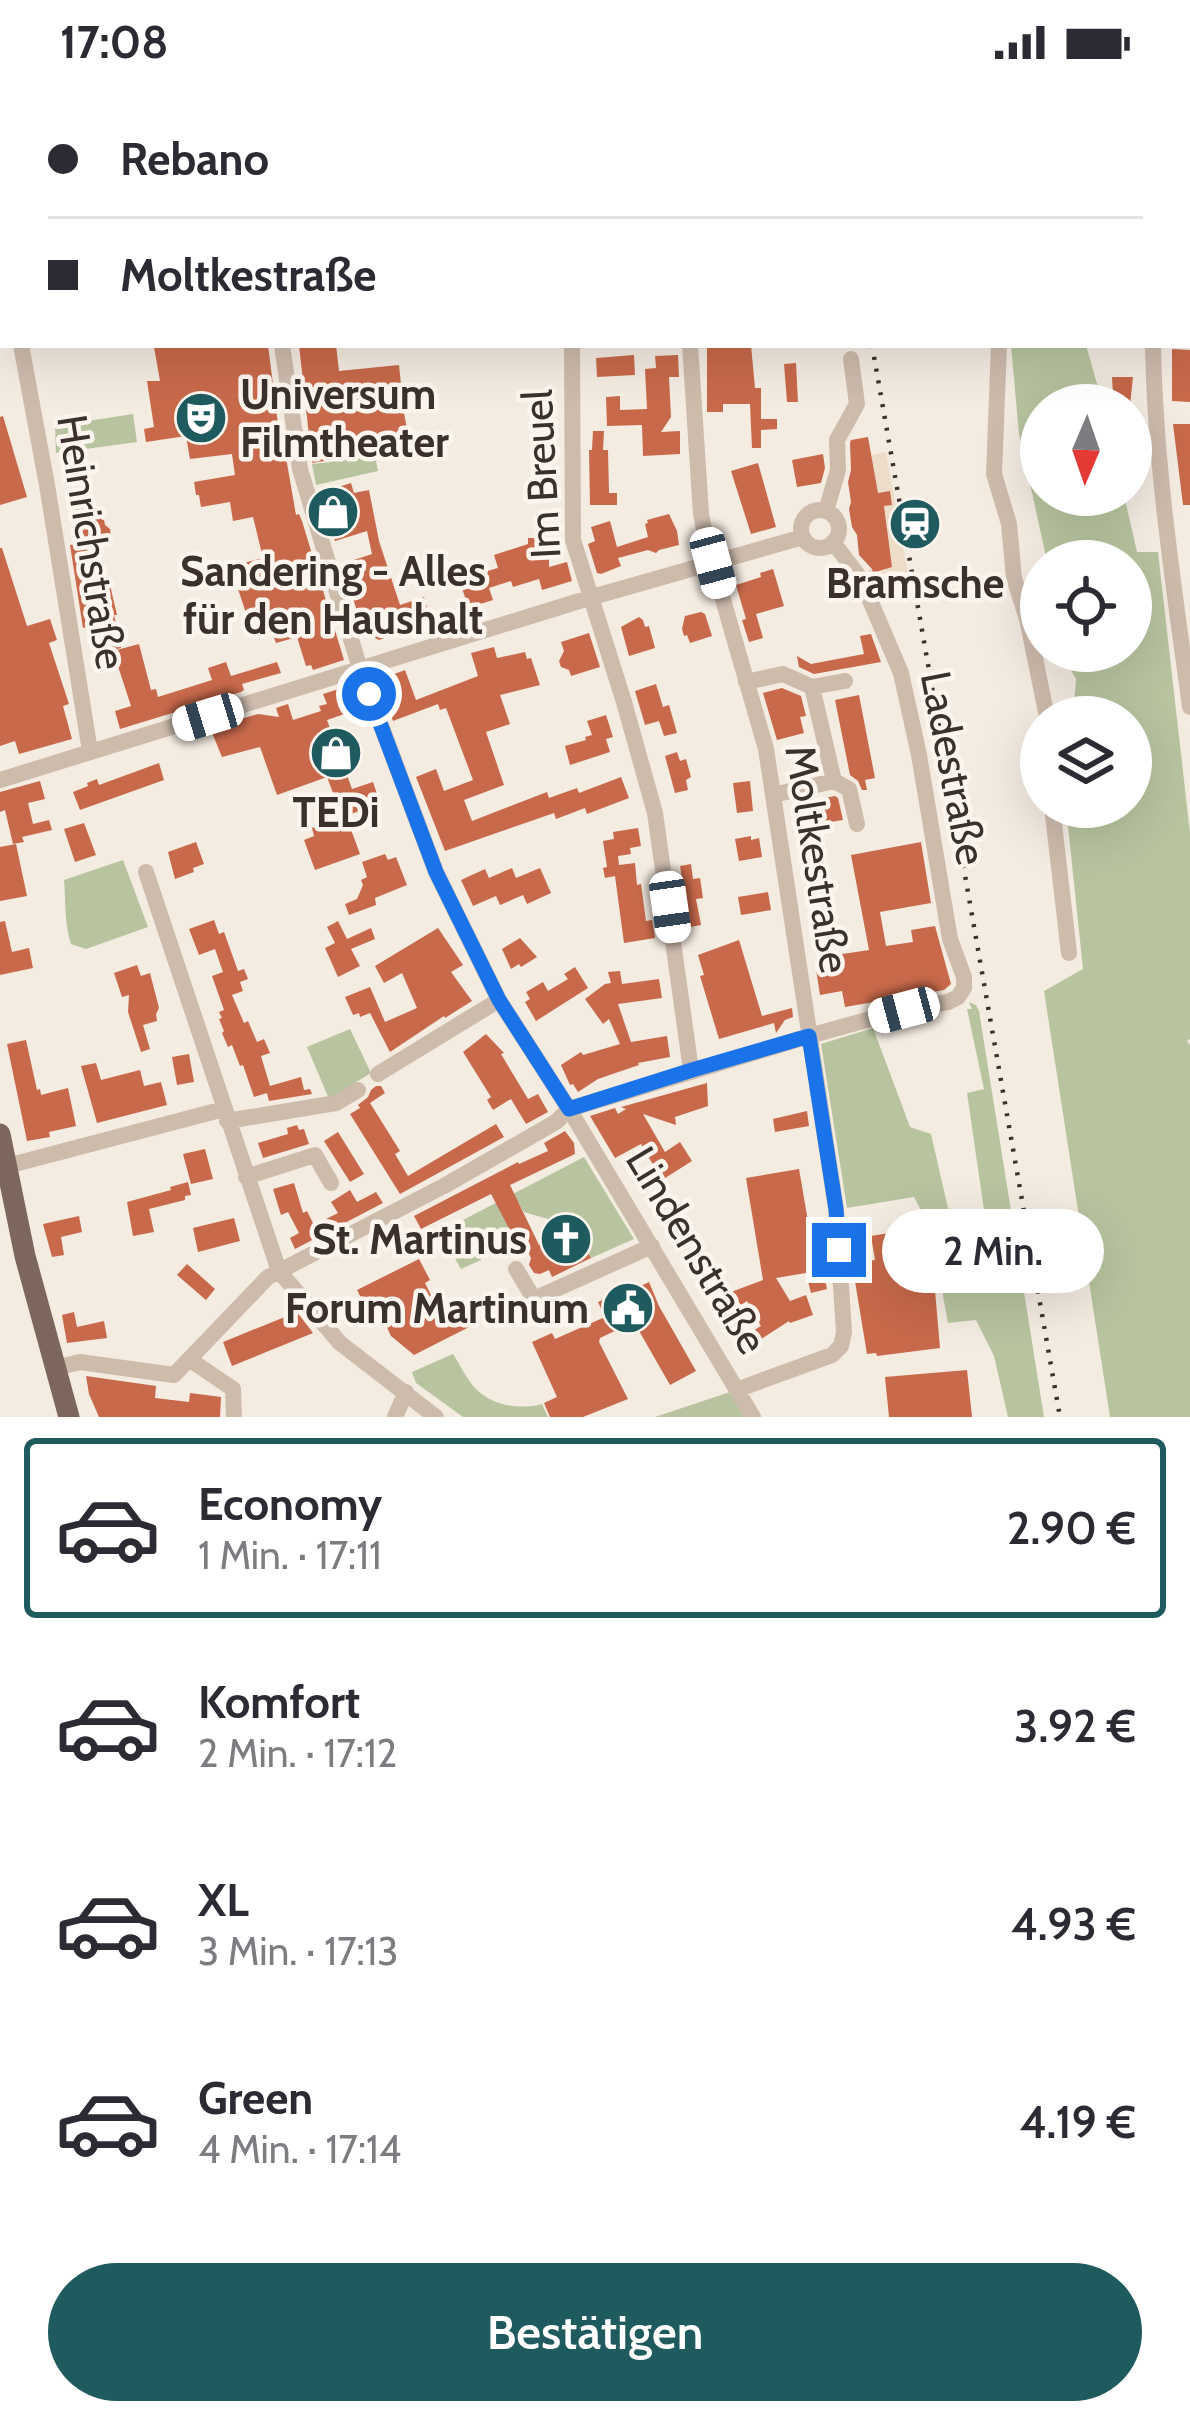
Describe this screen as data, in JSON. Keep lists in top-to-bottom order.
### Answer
{
  "streets": {
    "street": [
      "Im Breuel",
      "Heinrichstraße",
      "Ladestraße",
      "Moltkestraße",
      "Lindenstraße"
    ]
  },
  "crossings": [
    ["Ladestraße", "Moltkestraße"],
    ["Moltkestraße", "Lindenstraße"]
  ],
  "places": {
    "theatre": ["Universum Filmtheater"],
    "shop": ["Sandering - Alles für den Haushalt", "TEDi"],
    "station": ["Bramsche"],
    "church": ["St. Martinus"],
    "public building": ["Forum Martinum"]
  },
  "north": "bottom",
  "page": {
    "status": "17:08",
    "banner": ["Rebano", "Moltkestraße"],
    "bubble": "2 Min.",
    "list": [
      {
        "name": "Economy",
        "note": "1 Min. · 17:11",
        "value": "2.90 €"
      },
      {
        "name": "Komfort",
        "note": "2 Min. · 17:12",
        "value": "3.92 €"
      },
      {
        "name": "XL",
        "note": "3 Min. · 17:13",
        "value": "4.93 €"
      },
      {
        "name": "Green",
        "note": "4 Min. · 17:14",
        "value": "4.19 €"
      }
    ],
    "buttons": "Bestätigen"
  }
}
